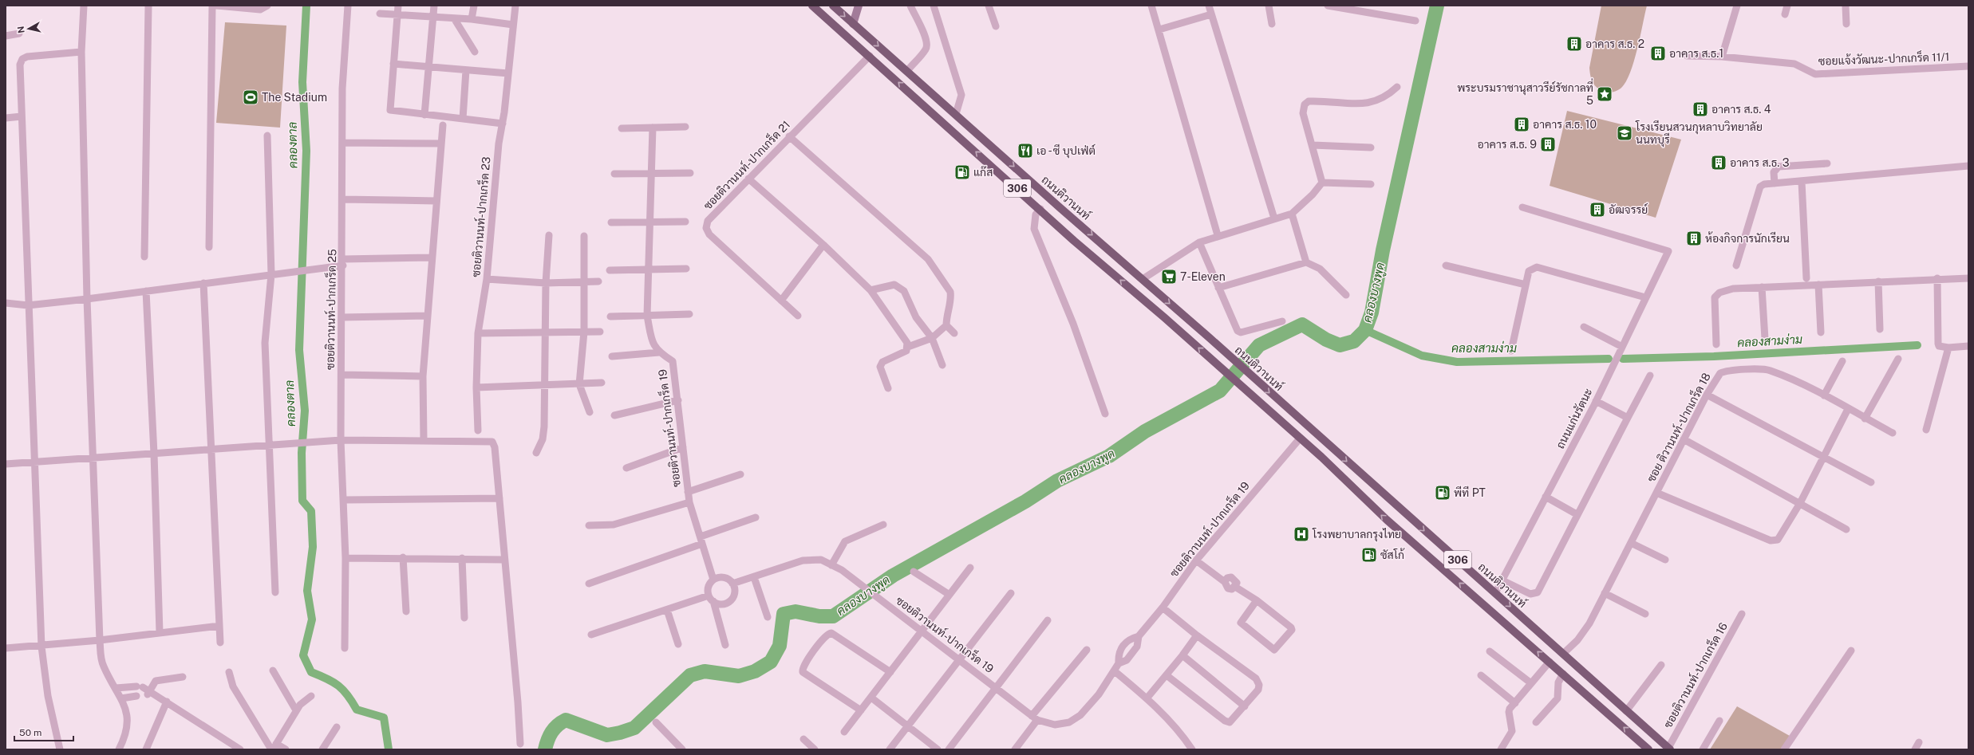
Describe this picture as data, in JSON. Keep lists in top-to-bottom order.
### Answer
{
  "streets": {
    "main road": ["306", "ถนนติวานนท์"],
    "street": [
      "ซอยแจ้งวัฒนะ-ปากเกร็ด 11/1",
      "ซอยติวานนท์-ปากเกร็ด 21",
      "ซอยติวานนท์-ปากเกร็ด 23",
      "ซอยติวานนท์-ปากเกร็ด 25",
      "ถนนแก่นรัตนะ",
      "ซอย ติวานนท์-ปากเกร็ด 18",
      "ซอยติวานนท์-ปากเกร็ด 19",
      "ซอยติวานนท์-ปากเกร็ด 16"
    ]
  },
  "crossings": [
    ["ซอยติวานนท์-ปากเกร็ด 21", "306"],
    ["306", "ซอยติวานนท์-ปากเกร็ด 19"],
    ["ถนนติวานนท์", "ถนนแก่นรัตนะ"],
    ["ถนนติวานนท์", "ซอย ติวานนท์-ปากเกร็ด 18"],
    ["ถนนติวานนท์", "ซอยติวานนท์-ปากเกร็ด 16"]
  ],
  "water": ["คลองตาล", "คลองบางพูด", "คลองสามง่าม"],
  "places": {
    "building": [
      "อาคาร ส.ธ. 2",
      "อาคาร ส.ธ.1",
      "อาคาร ส.ธ. 4",
      "อาคาร ส.ธ. 10",
      "อาคาร ส.ธ. 9",
      "อาคาร ส.ธ. 3",
      "อัฒจรรย์",
      "ห้องกิจการนักเรียน"
    ],
    "place": ["พระบรมราชานุสาวรีย์รัชกาลที่ 5"],
    "sports": ["The Stadium"],
    "school or university": ["โรงเรียนสวนกุหลาบวิทยาลัย นนทบุรี"],
    "restaurant": ["เอ - ซี บุปเฟ่ต์"],
    "fuel station": ["แก๊ส", "พีที PT", "ซัสโก้"],
    "supermarket": ["7-Eleven"],
    "hospital": ["โรงพยาบาลกรุงไทย"]
  },
  "scale_bar": "50 m",
  "north": "left"
}
